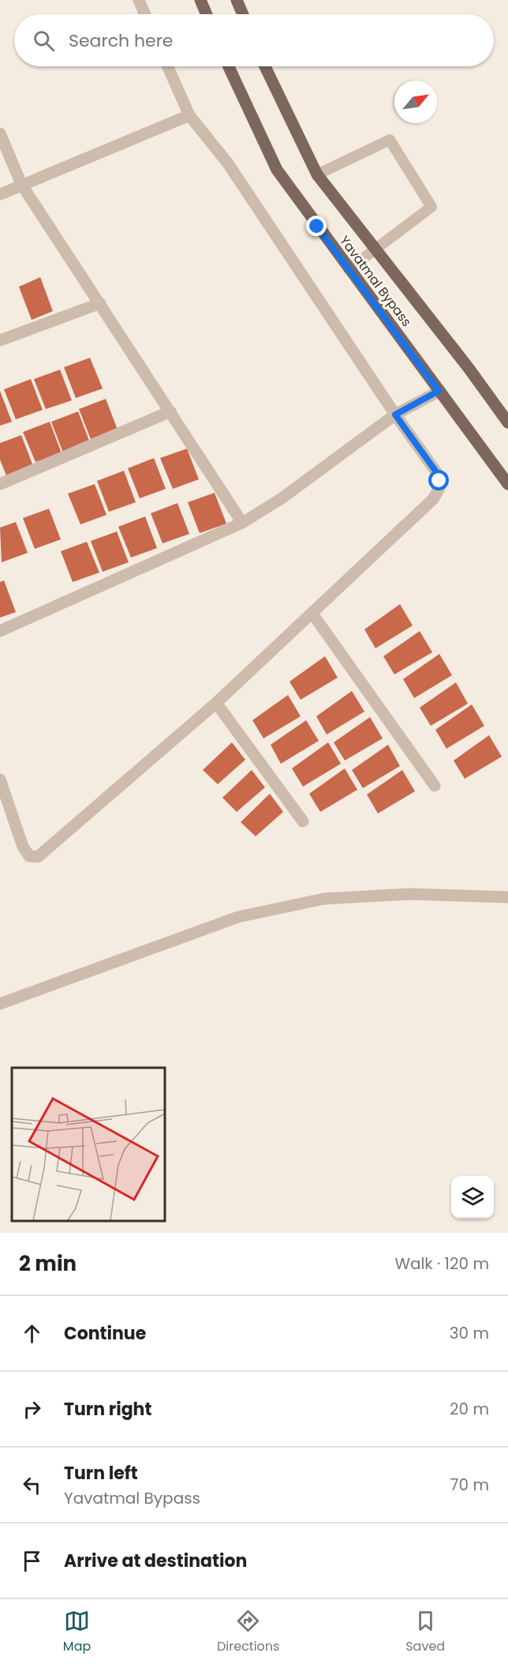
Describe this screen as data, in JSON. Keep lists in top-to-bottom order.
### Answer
{
  "streets": {
    "main road": ["Yavatmal Bypass"]
  },
  "north": "top right",
  "page": {
    "search": "Search here",
    "heading": ["2 min", "Walk · 120 m"],
    "list": [
      ["Continue", "30 m"],
      ["Turn right", "20 m"],
      ["Turn left", "Yavatmal Bypass", "70 m"],
      "Arrive at destination"
    ],
    "nav": ["Map", "Directions", "Saved"]
  }
}
